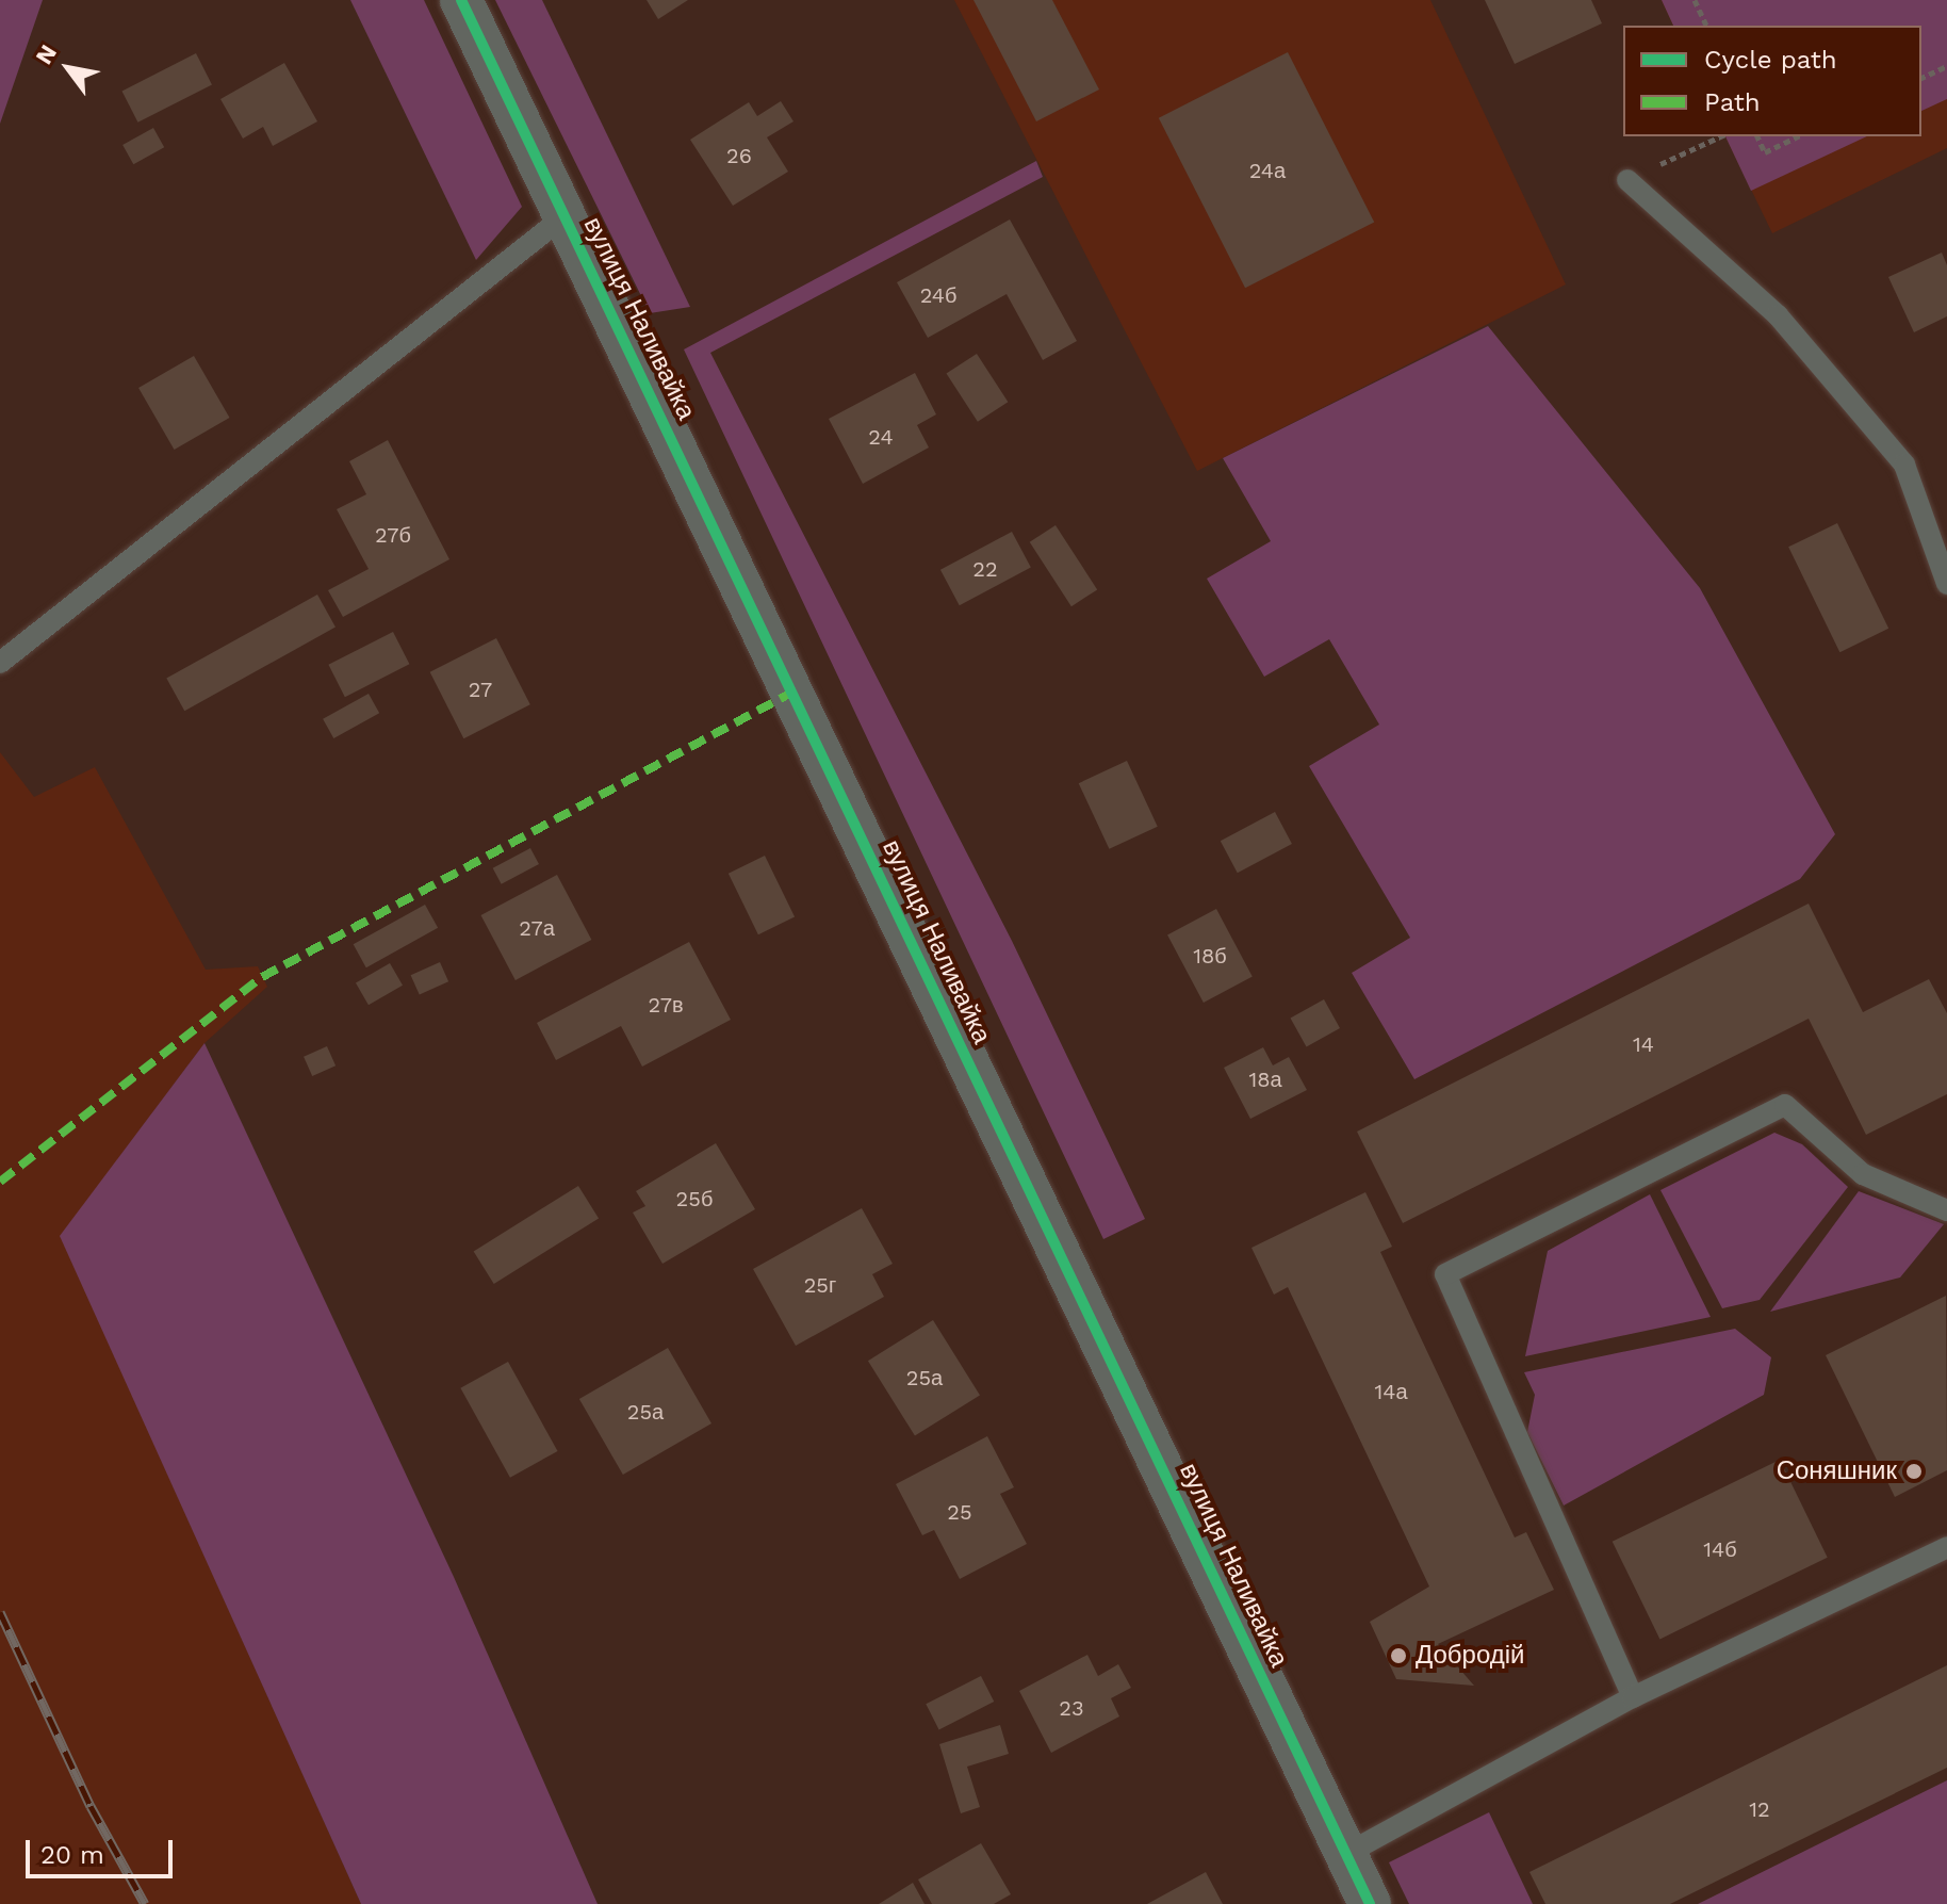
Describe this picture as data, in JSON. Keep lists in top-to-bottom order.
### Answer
{
  "streets": {
    "street": ["вулиця Наливайка"]
  },
  "places": ["Соняшник", "Добродій"],
  "house_numbers": [
    "26",
    "24а",
    "24б",
    "24",
    "27б",
    "22",
    "27",
    "27а",
    "18б",
    "27в",
    "14",
    "18а",
    "25б",
    "25г",
    "25а",
    "14а",
    "25а",
    "25",
    "14б",
    "23",
    "12"
  ],
  "legend": ["Cycle path", "Path"],
  "scale_bar": "20 m",
  "north": "top left"
}
